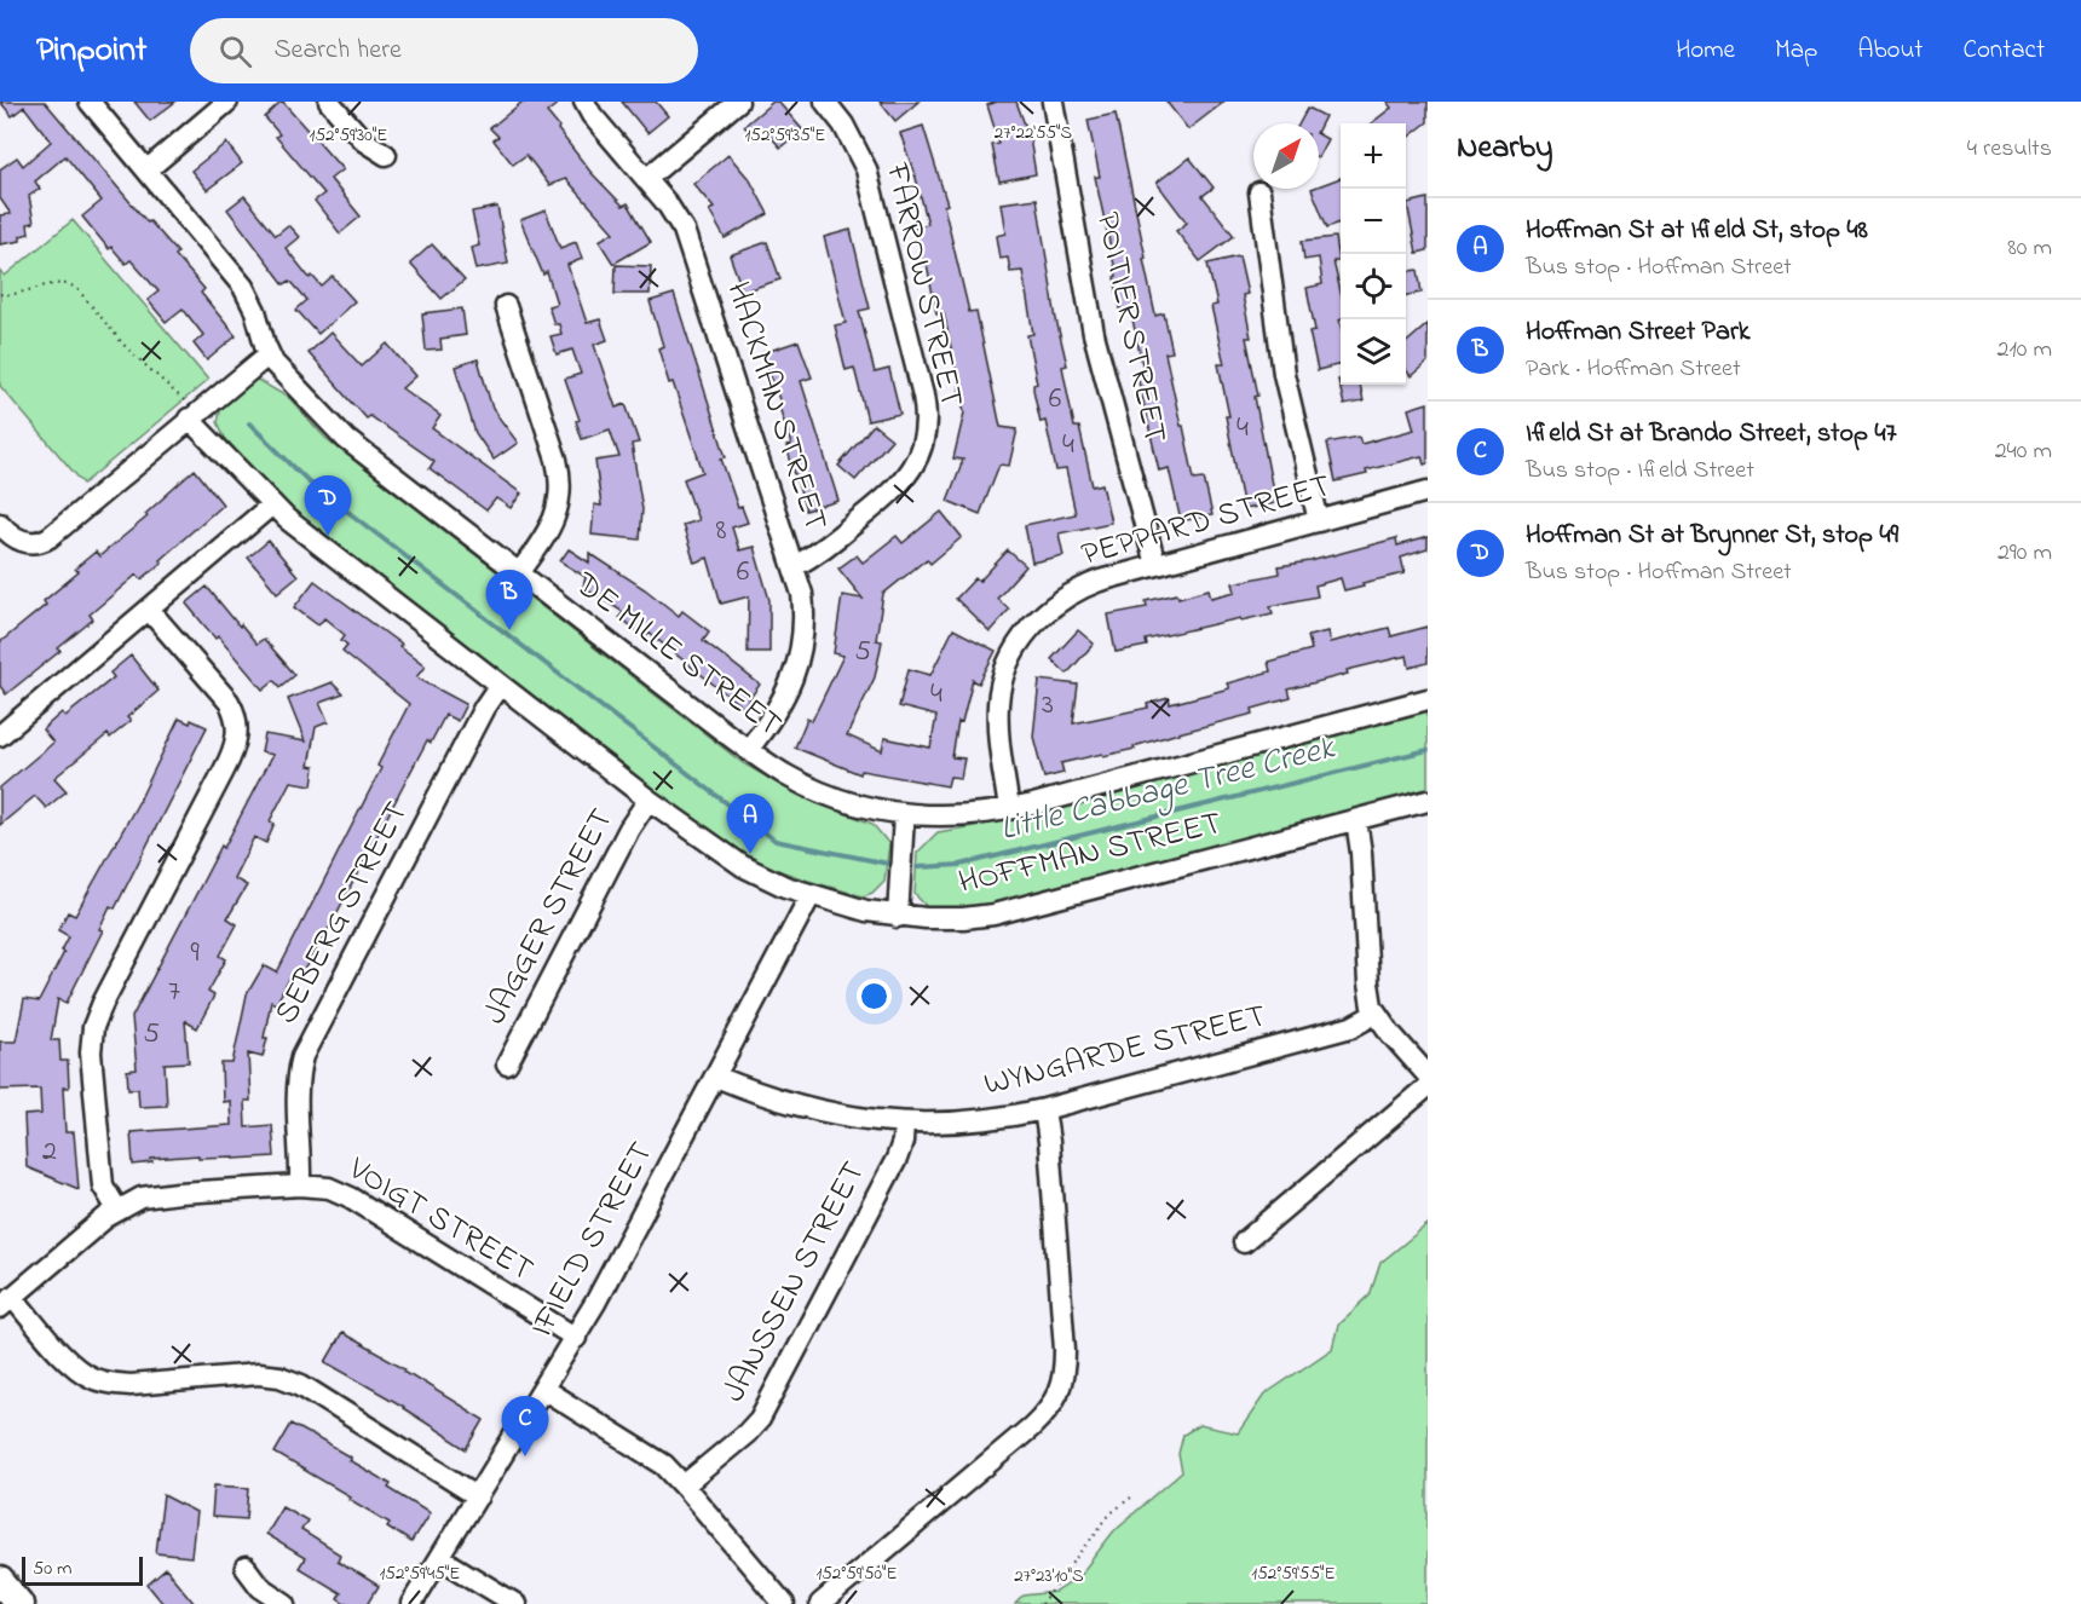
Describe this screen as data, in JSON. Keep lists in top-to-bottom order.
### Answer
{
  "streets": {
    "street": [
      "FARROW STREET",
      "POITIER STREET",
      "HACKMAN STREET",
      "PEPPARD STREET",
      "DE MILLE STREET",
      "HOFFMAN STREET",
      "SEBERG STREET",
      "JAGGER STREET",
      "WYNGARDE STREET",
      "VOIGT STREET",
      "IFIELD STREET",
      "JANSSEN STREET"
    ]
  },
  "crossings": [
    ["FARROW STREET", "HACKMAN STREET"],
    ["POITIER STREET", "PEPPARD STREET"],
    ["HACKMAN STREET", "DE MILLE STREET"],
    ["PEPPARD STREET", "DE MILLE STREET"],
    ["HOFFMAN STREET", "SEBERG STREET"],
    ["HOFFMAN STREET", "JAGGER STREET"],
    ["HOFFMAN STREET", "IFIELD STREET"],
    ["SEBERG STREET", "VOIGT STREET"],
    ["WYNGARDE STREET", "IFIELD STREET"],
    ["WYNGARDE STREET", "JANSSEN STREET"],
    ["VOIGT STREET", "IFIELD STREET"]
  ],
  "water": ["Little Cabbage Tree Creek"],
  "house_numbers": [
    "6",
    "4",
    "4",
    "8",
    "6",
    "5",
    "4",
    "3",
    "9",
    "7",
    "5",
    "2"
  ],
  "scale_bar": "50 m",
  "north": "top right",
  "page": {
    "header": "Pinpoint",
    "search": "Search here",
    "nav": [
      "Home",
      "Map",
      "About",
      "Contact"
    ],
    "heading": ["Nearby", "4 results"],
    "map_buttons": ["+", "−"],
    "list": [
      {
        "mark": "A",
        "name": "Hoffman St at Ifield St, stop 48",
        "note": "Bus stop · Hoffman Street",
        "value": "80 m"
      },
      {
        "mark": "B",
        "name": "Hoffman Street Park",
        "note": "Park · Hoffman Street",
        "value": "210 m"
      },
      {
        "mark": "C",
        "name": "Ifield St at Brando Street, stop 47",
        "note": "Bus stop · Ifield Street",
        "value": "240 m"
      },
      {
        "mark": "D",
        "name": "Hoffman St at Brynner St, stop 49",
        "note": "Bus stop · Hoffman Street",
        "value": "290 m"
      }
    ],
    "pins": [
      "D",
      "B",
      "A",
      "C"
    ],
    "scale": "50 m"
  },
  "coordinates": [
    "27°22'55\"S",
    "152°59'30\"E",
    "152°59'35\"E",
    "152°59'45\"E",
    "152°59'50\"E",
    "152°59'55\"E",
    "27°23'10\"S"
  ]
}
